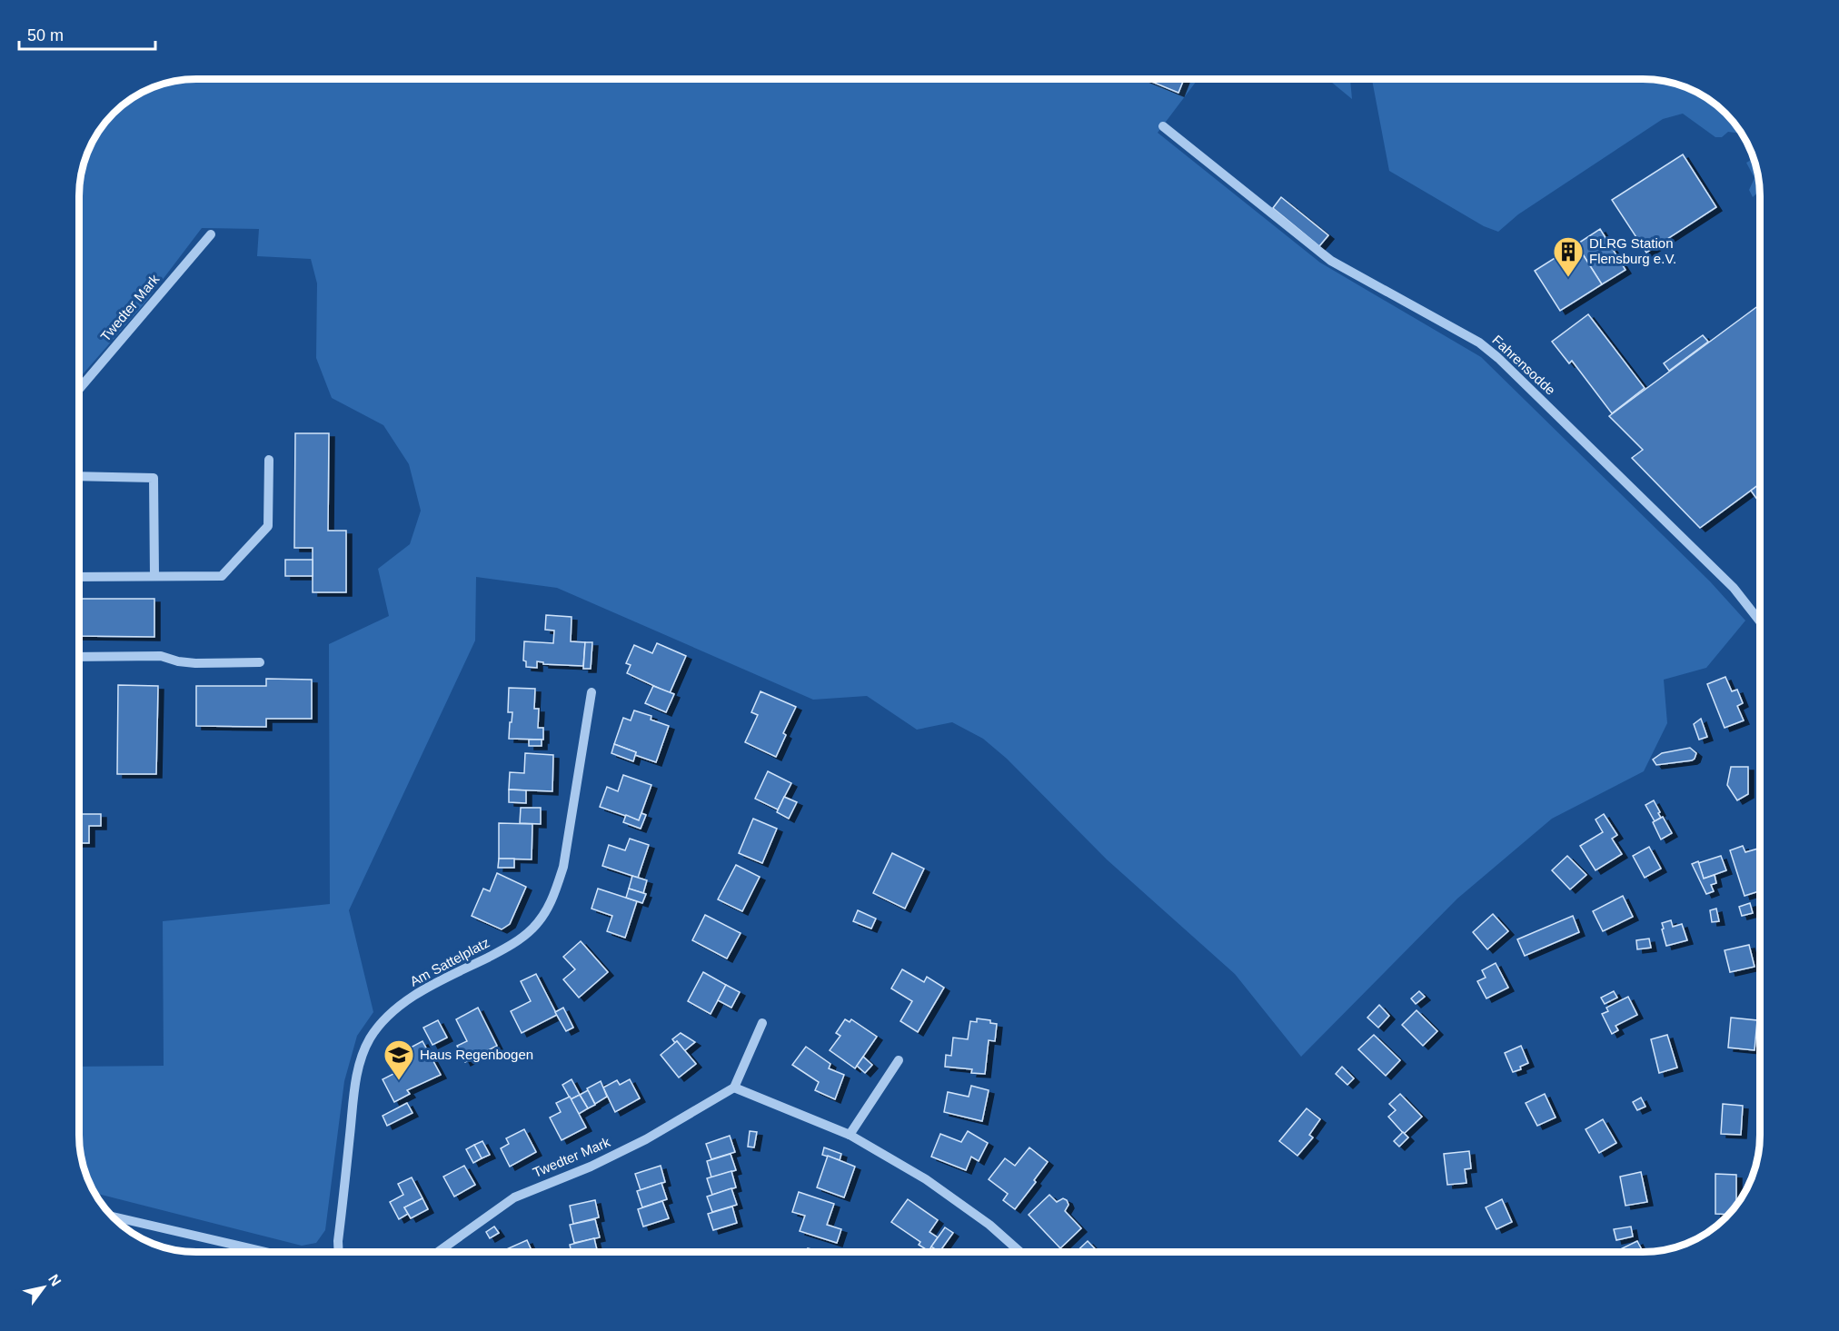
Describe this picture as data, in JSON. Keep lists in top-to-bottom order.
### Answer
{
  "streets": {
    "street": ["Twedter Mark", "Fahrensodde", "Am Sattelplatz"]
  },
  "places": {
    "building": ["DLRG Station Flensburg e.V."],
    "school or university": ["Haus Regenbogen"]
  },
  "scale_bar": "50 m",
  "north": "top right"
}
